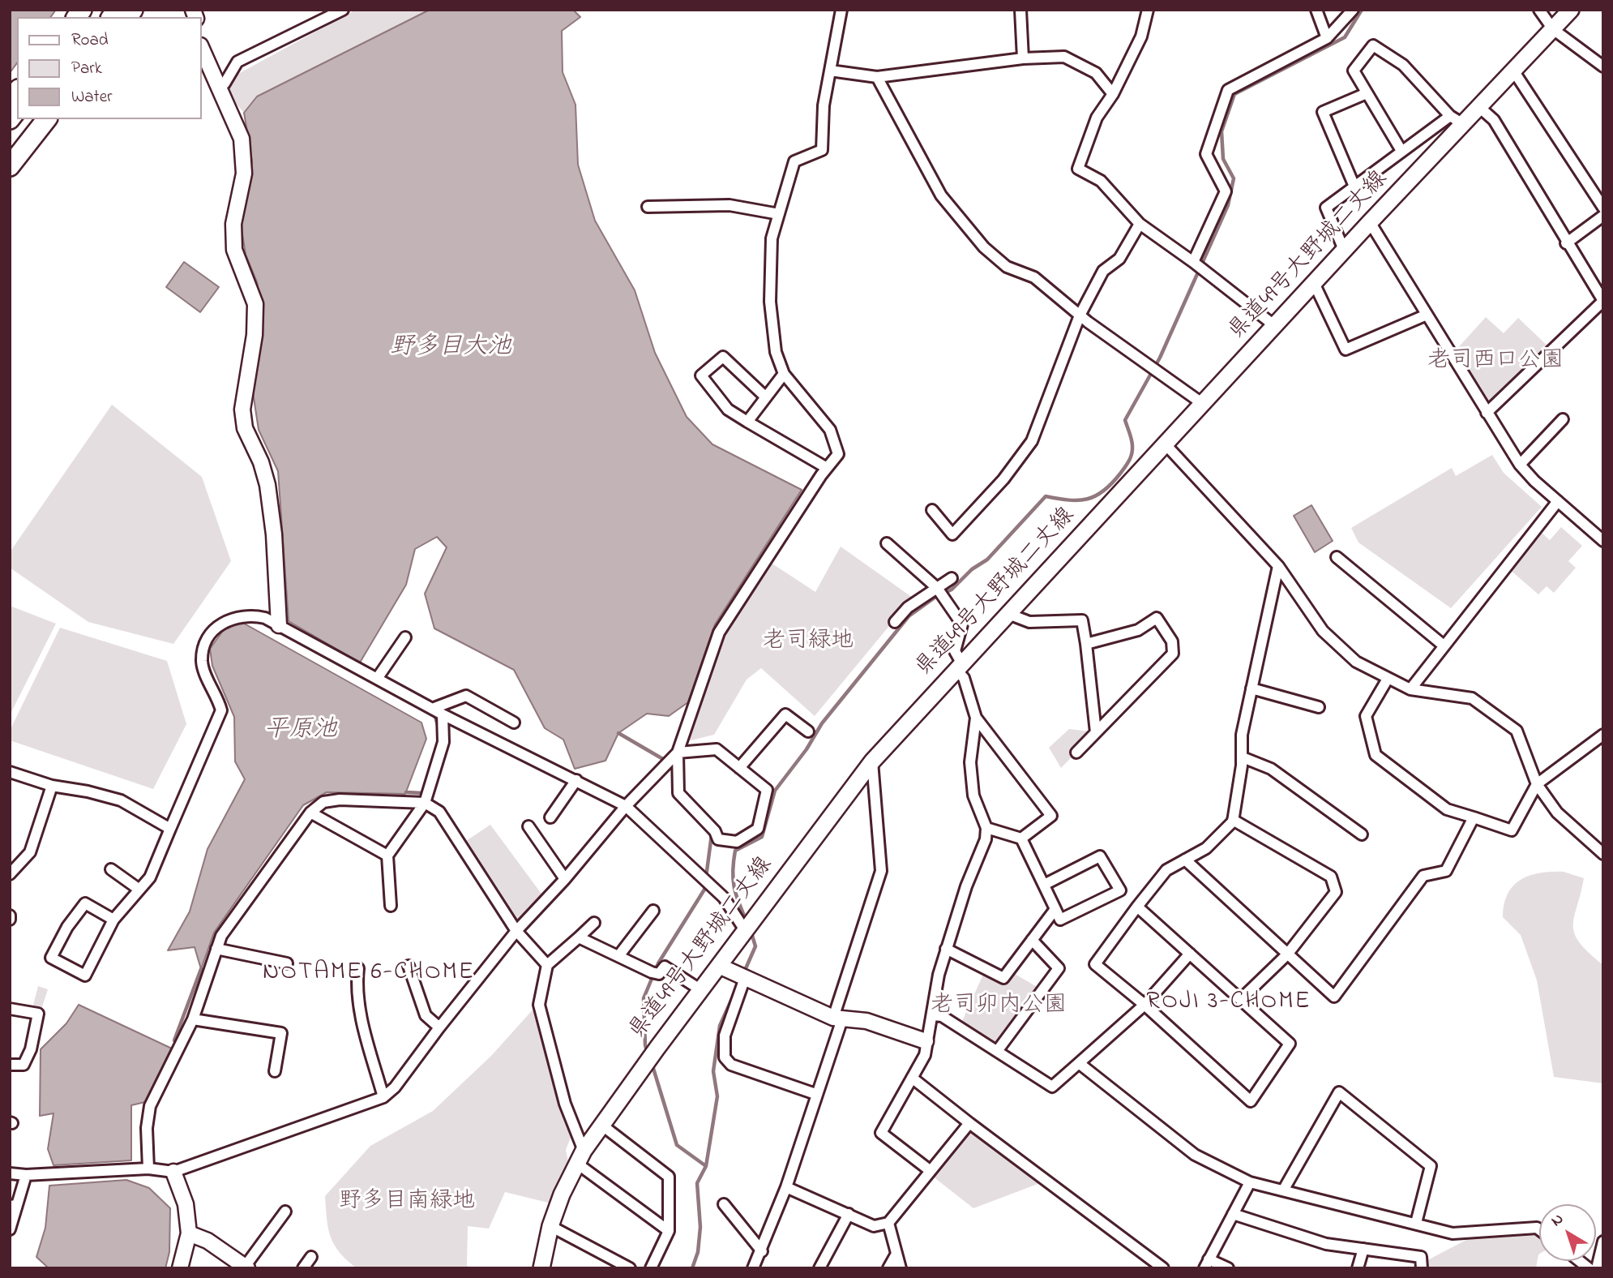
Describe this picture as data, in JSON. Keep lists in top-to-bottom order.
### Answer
{
  "streets": {
    "main road": ["県道49号大野城二丈線"]
  },
  "districts": ["NOTAME 6-CHOME", "ROJI 3-CHOME"],
  "water": ["野多目大池", "平原池"],
  "parks": [
    "老司西口公園",
    "老司緑地",
    "老司卯内公園",
    "野多目南緑地"
  ],
  "legend": ["Road", "Park", "Water"],
  "north": "top left"
}
